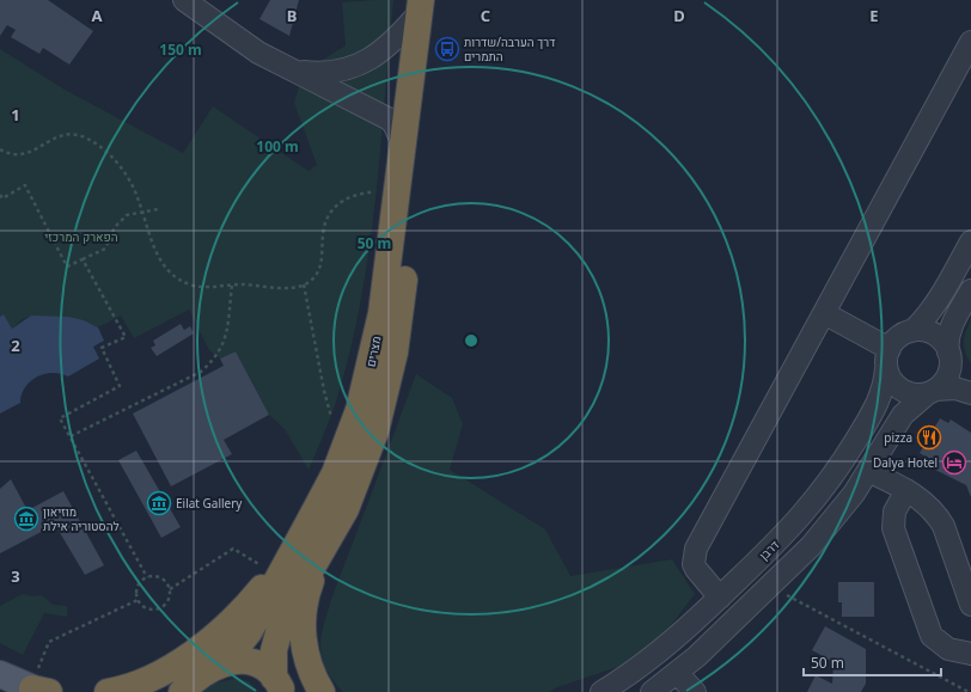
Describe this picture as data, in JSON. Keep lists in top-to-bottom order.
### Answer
{
  "streets": {
    "highway": ["מצרים"],
    "street": ["דרבן"]
  },
  "parks": ["הפארק המרכזי"],
  "places": {
    "bus stop": ["דרך הערבה/שדרות התמרים"],
    "restaurant": ["pizza"],
    "hotel": ["Dalya Hotel"],
    "museum": ["Eilat Gallery", "מוזיאון להסטוריה אילת"]
  },
  "scale_bar": "50 m",
  "grid": {
    "columns": [
      "A",
      "B",
      "C",
      "D",
      "E"
    ],
    "rows": ["1", "2", "3"]
  },
  "rings": ["150 m", "100 m", "50 m"]
}
